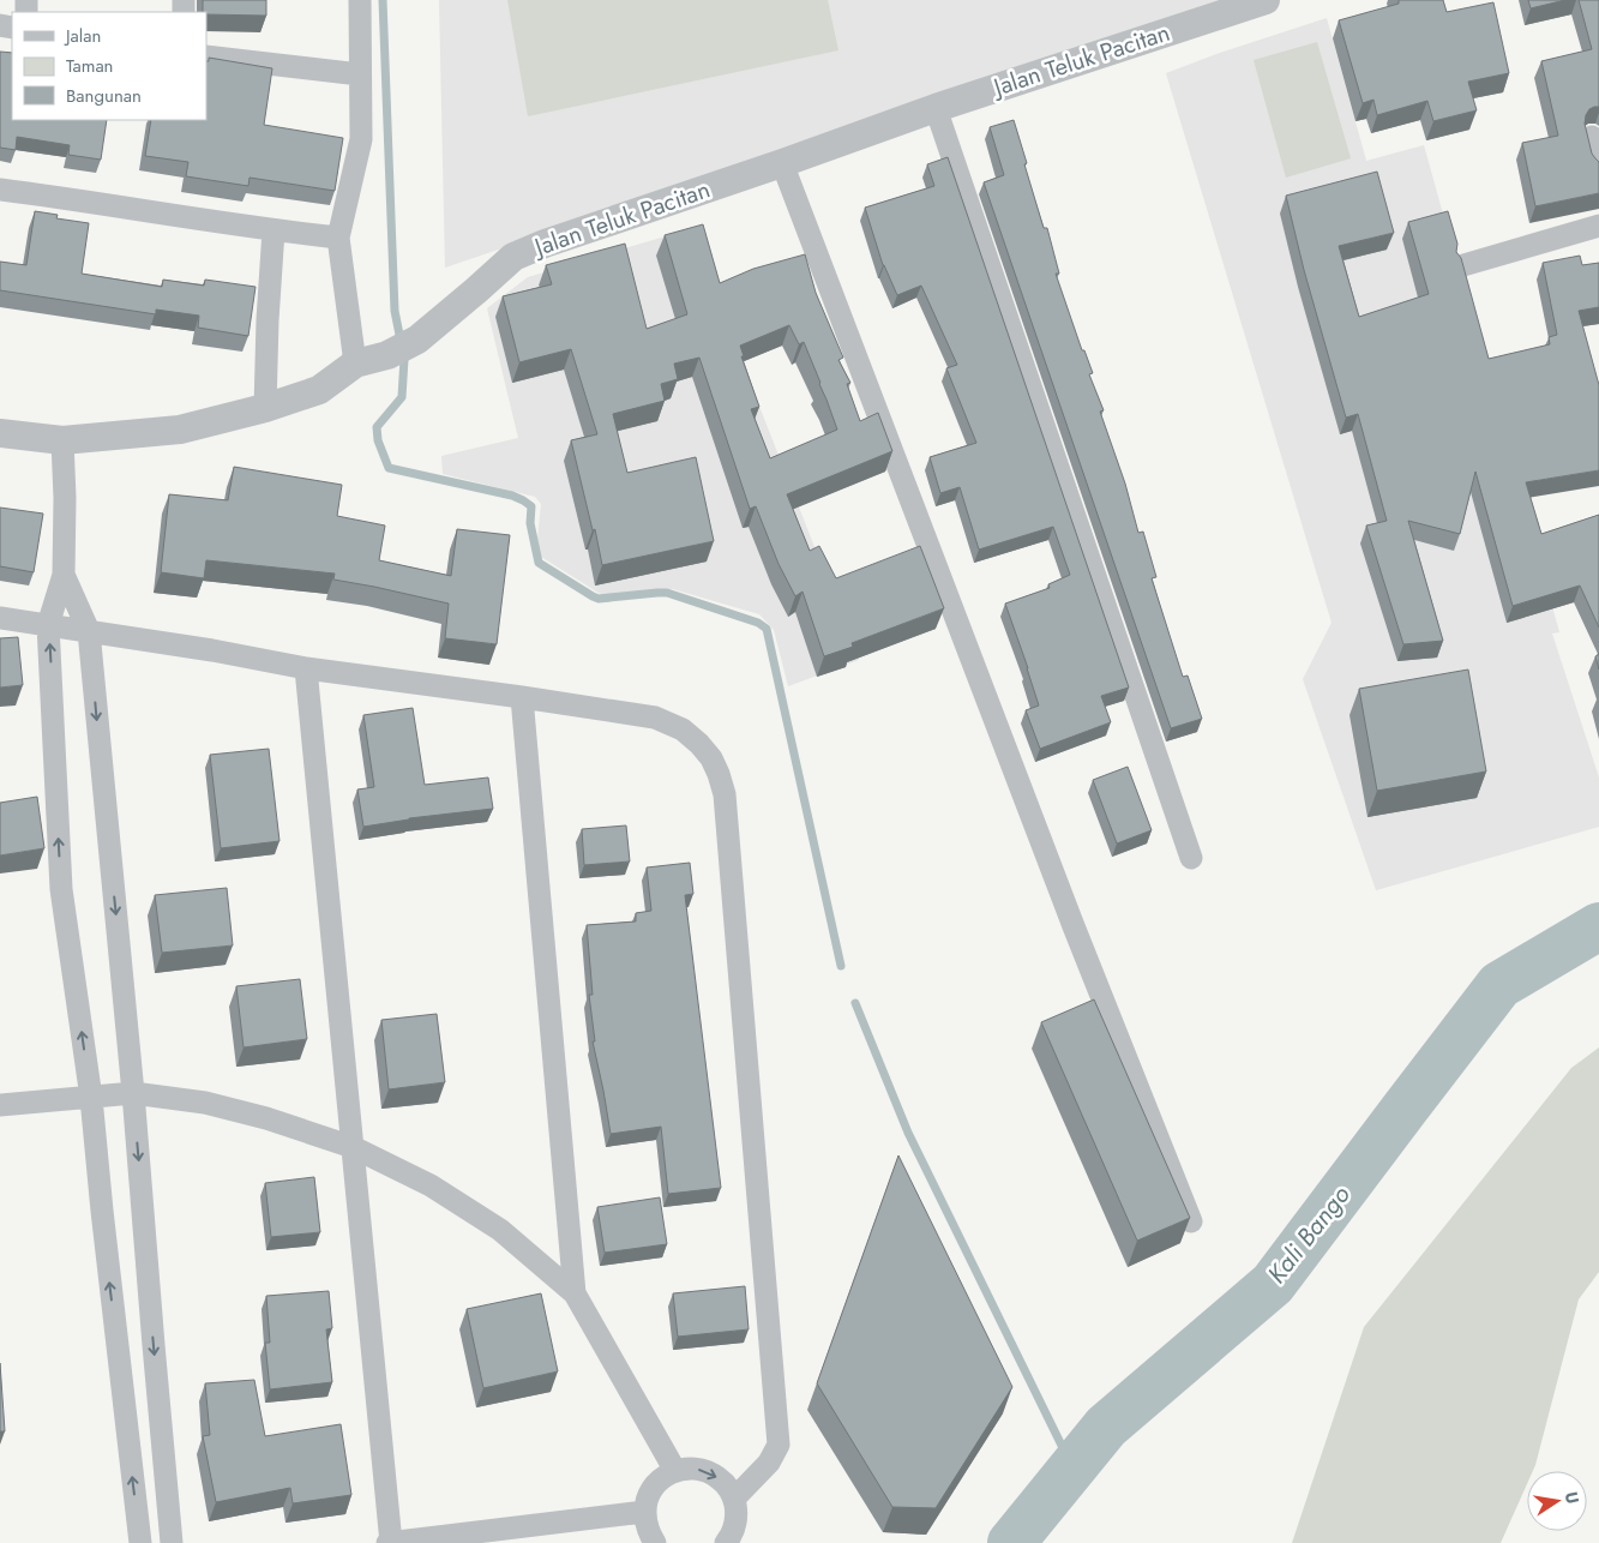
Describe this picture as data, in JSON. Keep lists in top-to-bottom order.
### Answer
{
  "streets": {
    "street": ["Jalan Teluk Pacitan"]
  },
  "water": ["Kali Bango"],
  "legend": ["Jalan", "Taman", "Bangunan"],
  "north": "right"
}
